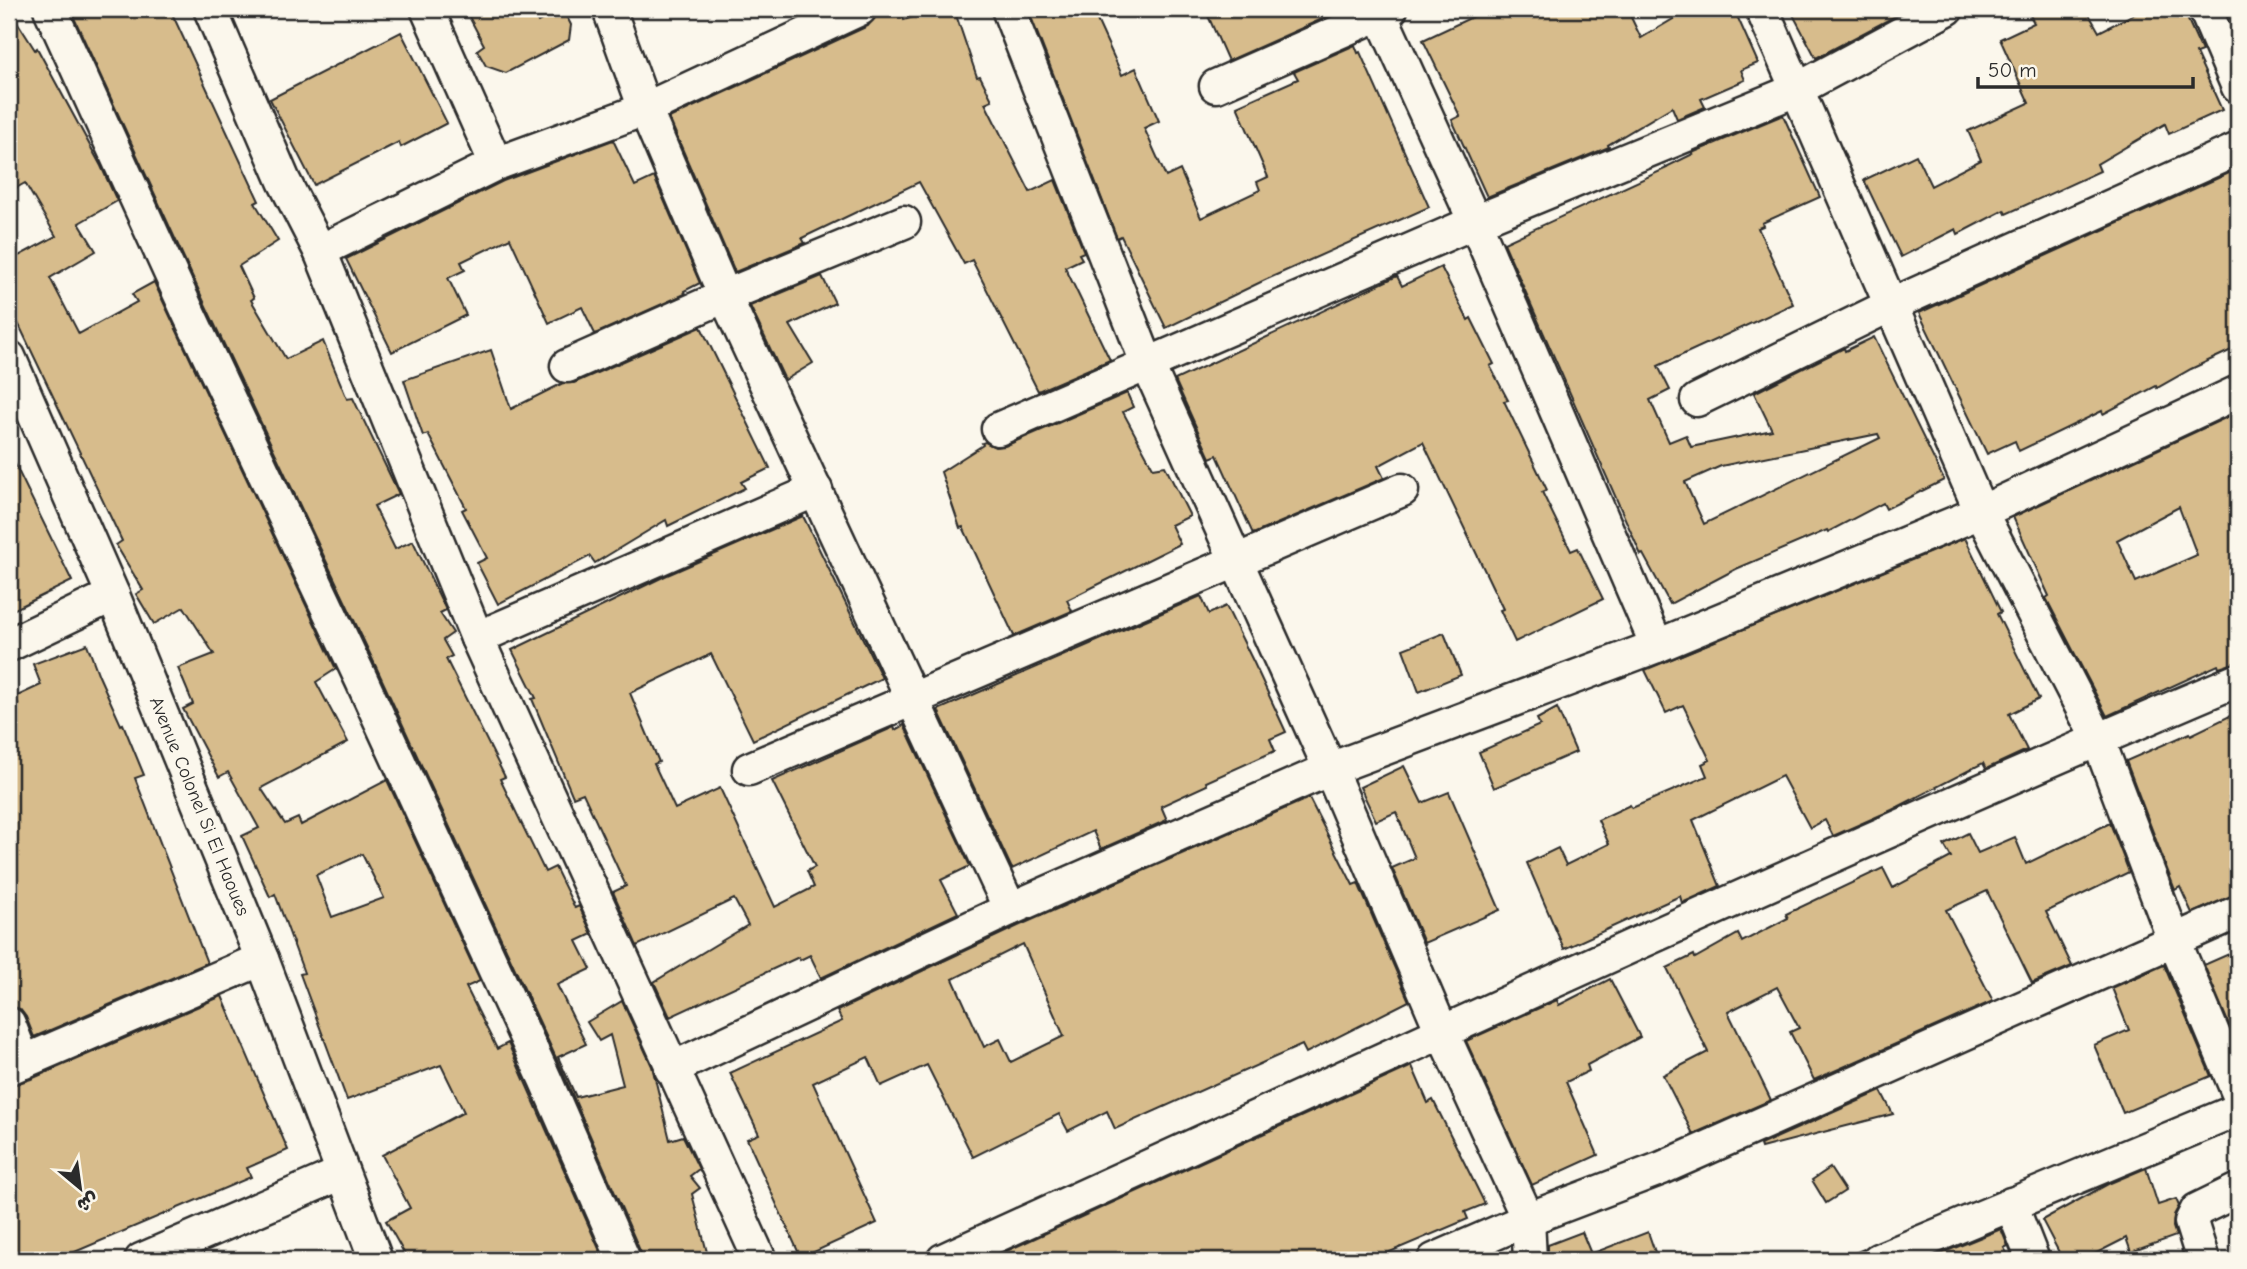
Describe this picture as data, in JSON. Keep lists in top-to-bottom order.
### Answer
{
  "streets": {
    "street": ["Avenue Colonel Si El Haoues"]
  },
  "scale_bar": "50 m",
  "north": "bottom right"
}
